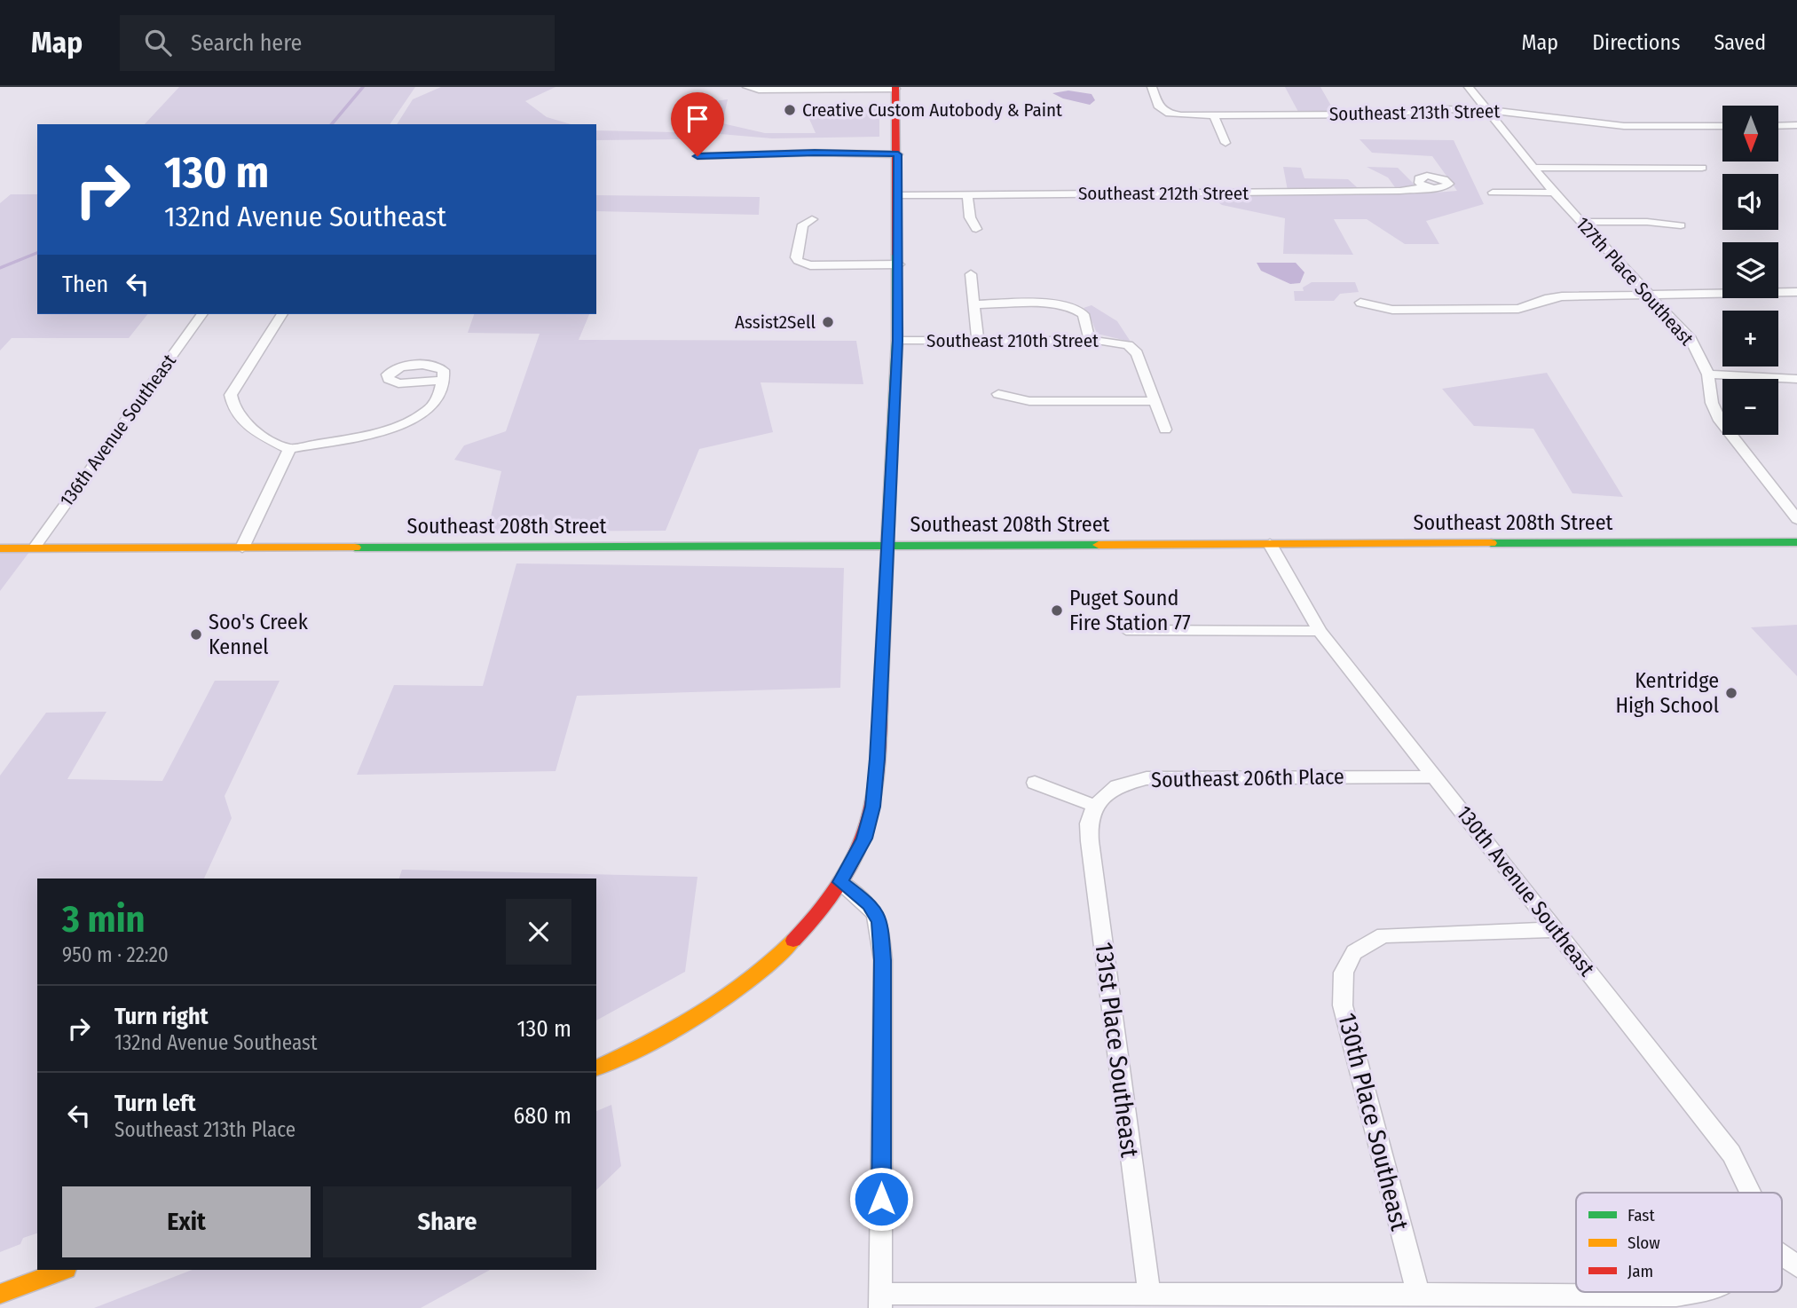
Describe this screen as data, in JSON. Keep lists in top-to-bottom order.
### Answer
{
  "streets": {
    "main road": ["Southeast 208th Street"],
    "street": [
      "Southeast 213th Street",
      "Southeast 212th Street",
      "127th Place Southeast",
      "Southeast 210th Street",
      "136th Avenue Southeast",
      "Southeast 206th Place",
      "130th Avenue Southeast",
      "131st Place Southeast",
      "130th Place Southeast"
    ]
  },
  "crossings": [
    ["Southeast 213th Street", "127th Place Southeast"],
    ["136th Avenue Southeast", "Southeast 208th Street"],
    ["Southeast 208th Street", "130th Avenue Southeast"],
    ["Southeast 206th Place", "130th Avenue Southeast"],
    ["Southeast 206th Place", "131st Place Southeast"],
    ["130th Avenue Southeast", "130th Place Southeast"]
  ],
  "places": [
    "Creative Custom Autobody & Paint",
    "Assist2Sell",
    "Puget Sound Fire Station 77",
    "Soo's Creek Kennel",
    "Kentridge High School"
  ],
  "legend": ["Fast", "Slow", "Jam"],
  "north": "bottom",
  "page": {
    "header": "Map",
    "search": "Search here",
    "nav": ["Map", "Directions", "Saved"],
    "map_buttons": ["+", "−"],
    "turn": ["130 m", "132nd Avenue Southeast"],
    "then": "Then",
    "heading": ["3 min", "950 m · 22:20"],
    "list": [
      {
        "name": "Turn right",
        "note": "132nd Avenue Southeast",
        "value": "130 m"
      },
      {
        "name": "Turn left",
        "note": "Southeast 213th Place",
        "value": "680 m"
      }
    ],
    "buttons": ["Exit", "Share"]
  }
}
